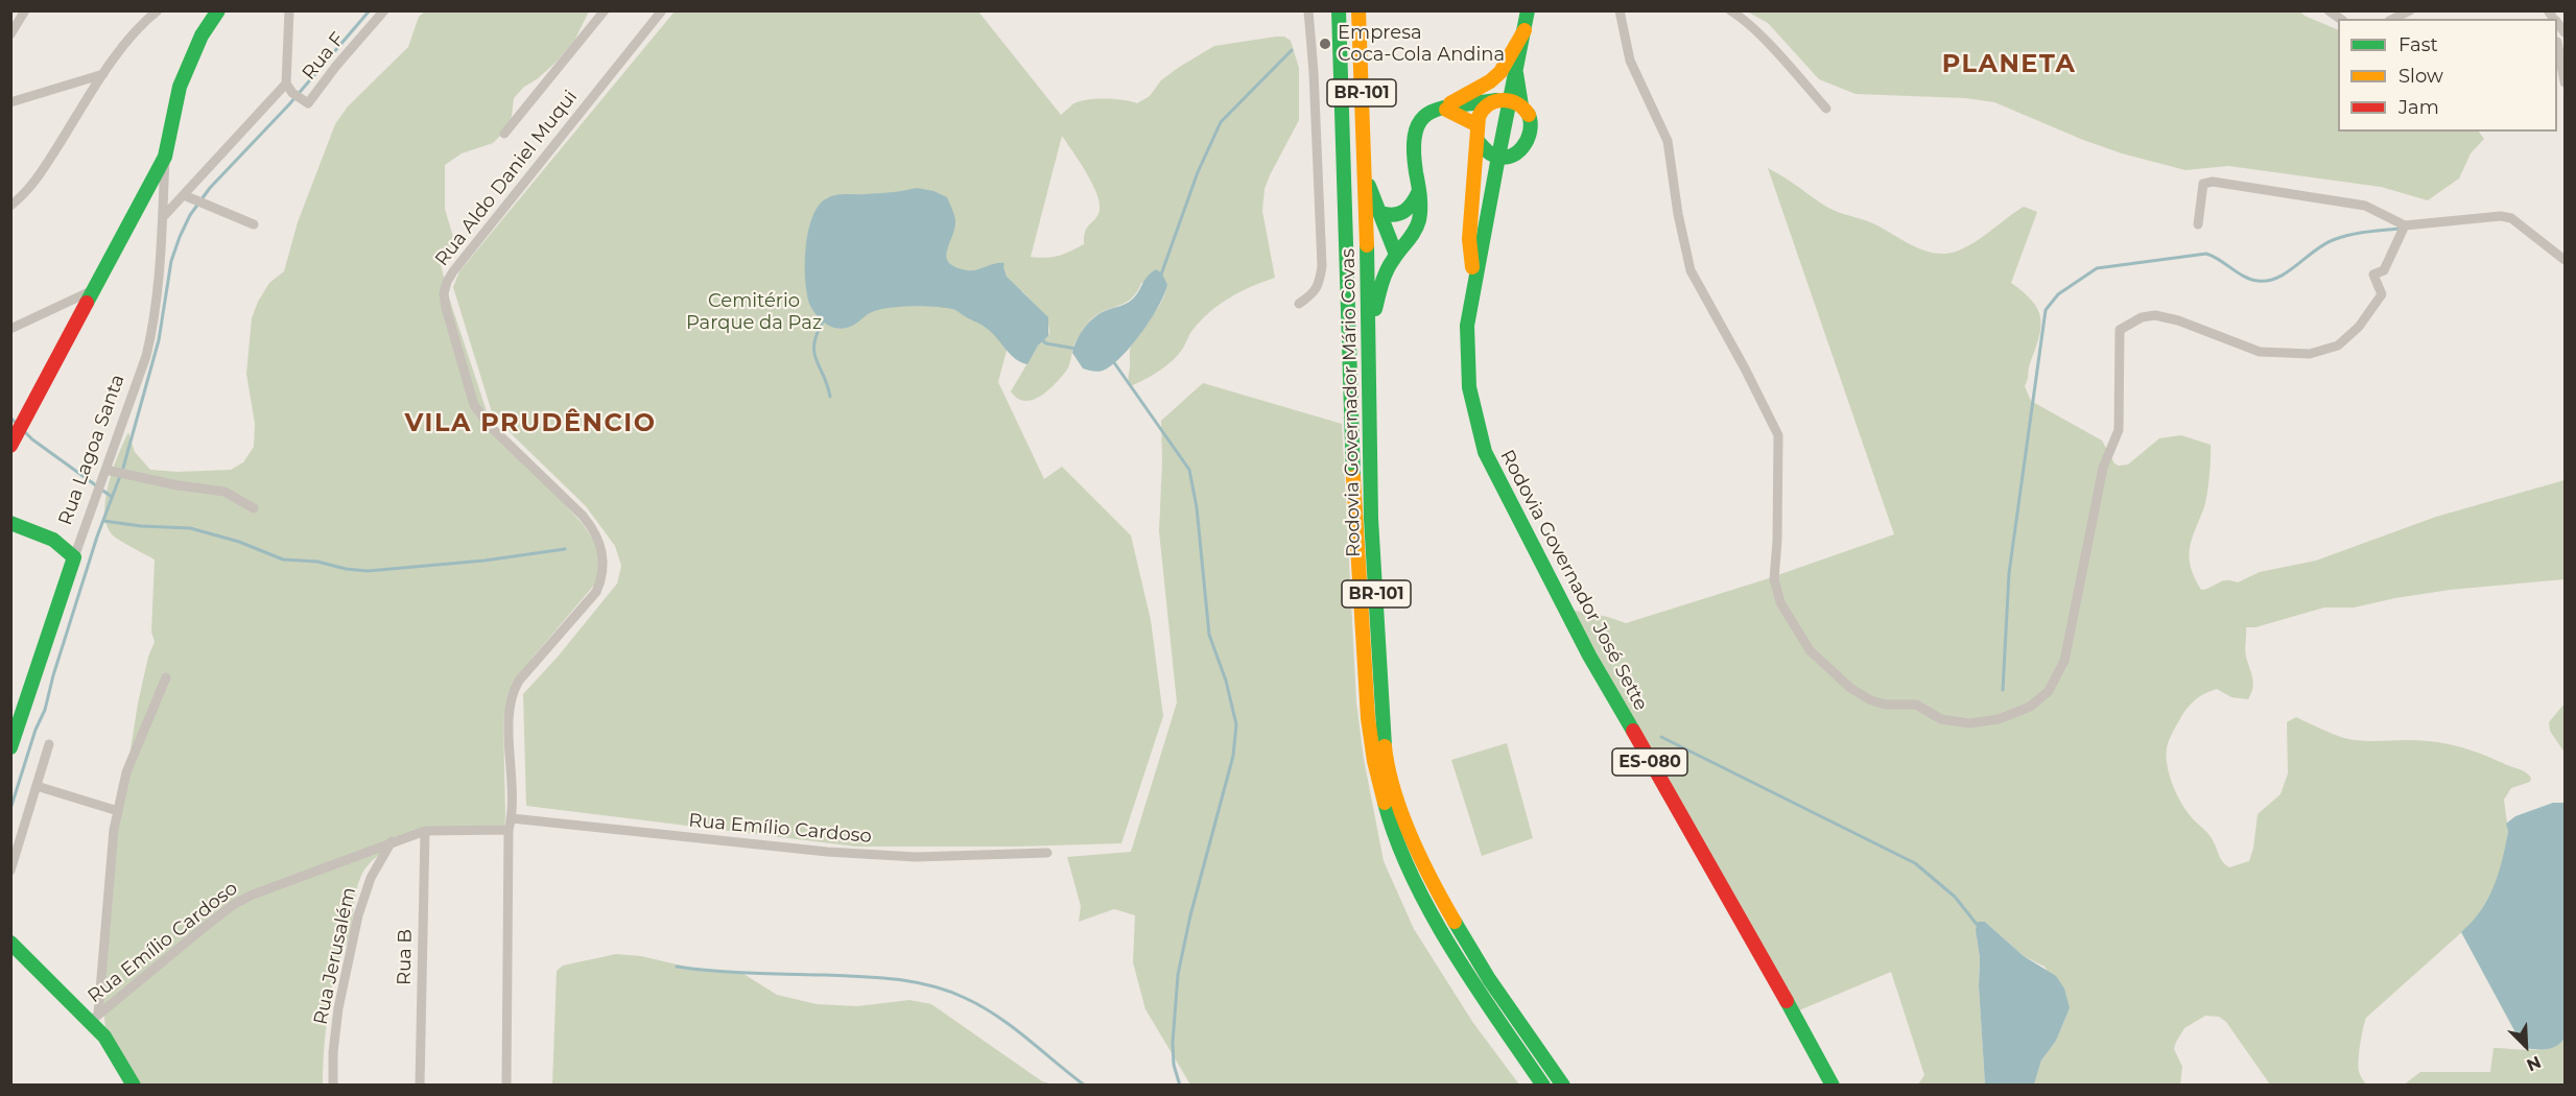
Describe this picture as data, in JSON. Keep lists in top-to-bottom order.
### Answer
{
  "streets": {
    "main road": [
      "BR-101",
      "Rodovia Governador Mário Covas",
      "Rua Lagoa Santa",
      "Rodovia Governador José Sette",
      "ES-080"
    ],
    "street": [
      "Rua F",
      "Rua Aldo Daniel Muqui",
      "Rua Emílio Cardoso",
      "Rua Jerusalém",
      "Rua B"
    ]
  },
  "crossings": [
    ["Rua Aldo Daniel Muqui", "Rua Emílio Cardoso"],
    ["Rua Emílio Cardoso", "Rua Jerusalém"],
    ["Rua Emílio Cardoso", "Rua B"]
  ],
  "districts": ["PLANETA", "VILA PRUDÊNCIO"],
  "parks": ["Cemitério Parque da Paz"],
  "places": ["Empresa Coca-Cola Andina"],
  "legend": ["Fast", "Slow", "Jam"],
  "north": "bottom right"
}
